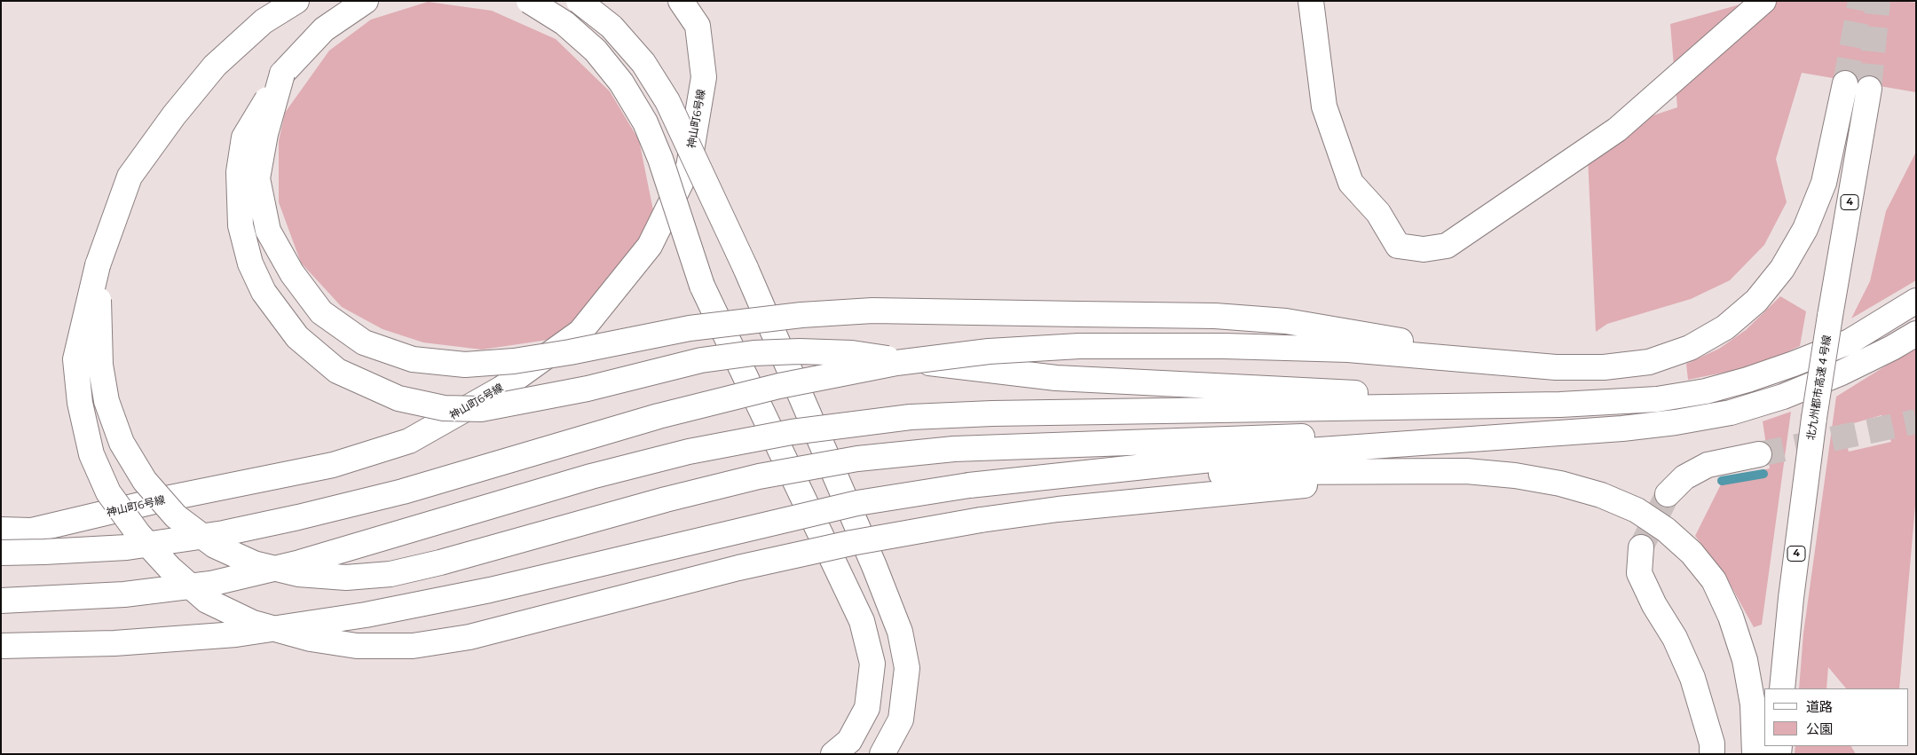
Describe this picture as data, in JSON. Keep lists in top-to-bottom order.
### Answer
{
  "streets": {
    "main road": ["神山町6号線", "4", "北九州都市高速４号線"]
  },
  "legend": ["道路", "公園"]
}
